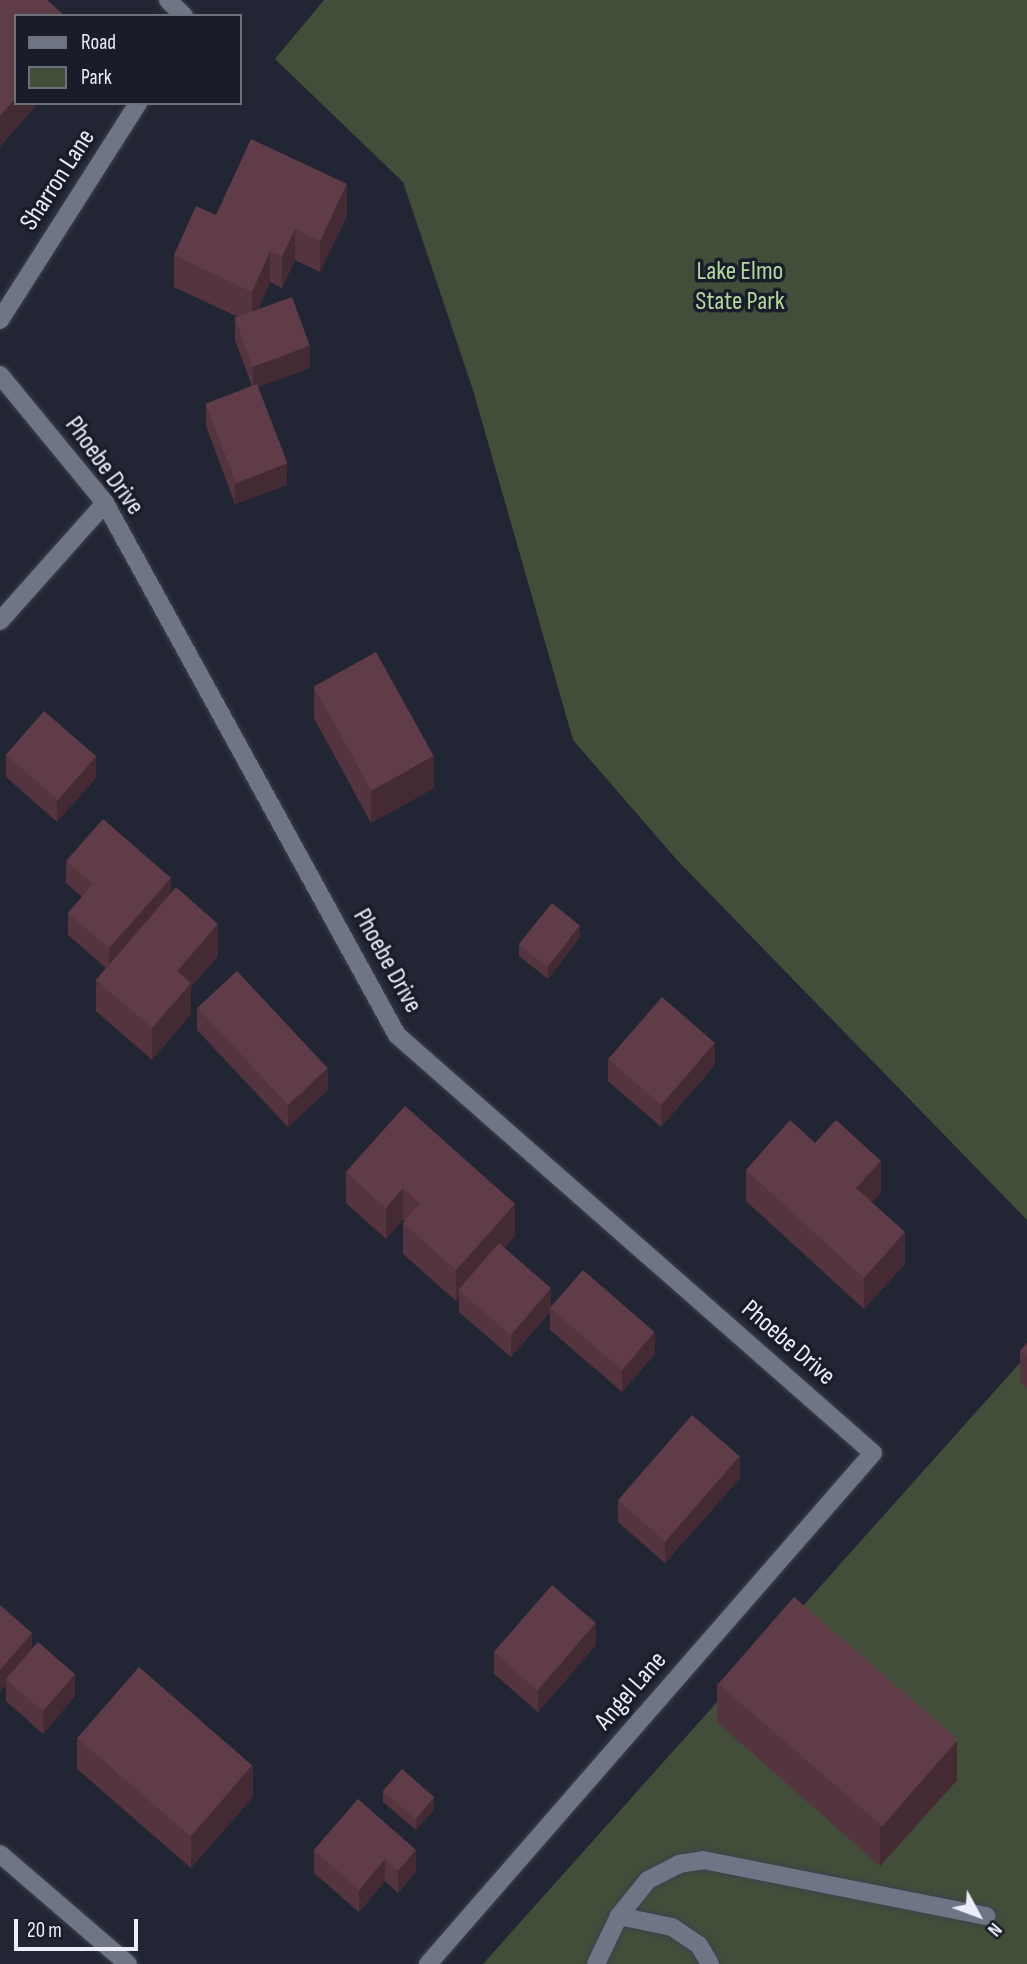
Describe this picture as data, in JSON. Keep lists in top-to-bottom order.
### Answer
{
  "streets": {
    "street": ["Sharron Lane", "Phoebe Drive", "Angel Lane"]
  },
  "crossings": [
    ["Phoebe Drive", "Angel Lane"]
  ],
  "parks": ["Lake Elmo State Park"],
  "legend": ["Road", "Park"],
  "scale_bar": "20 m",
  "north": "bottom right"
}
